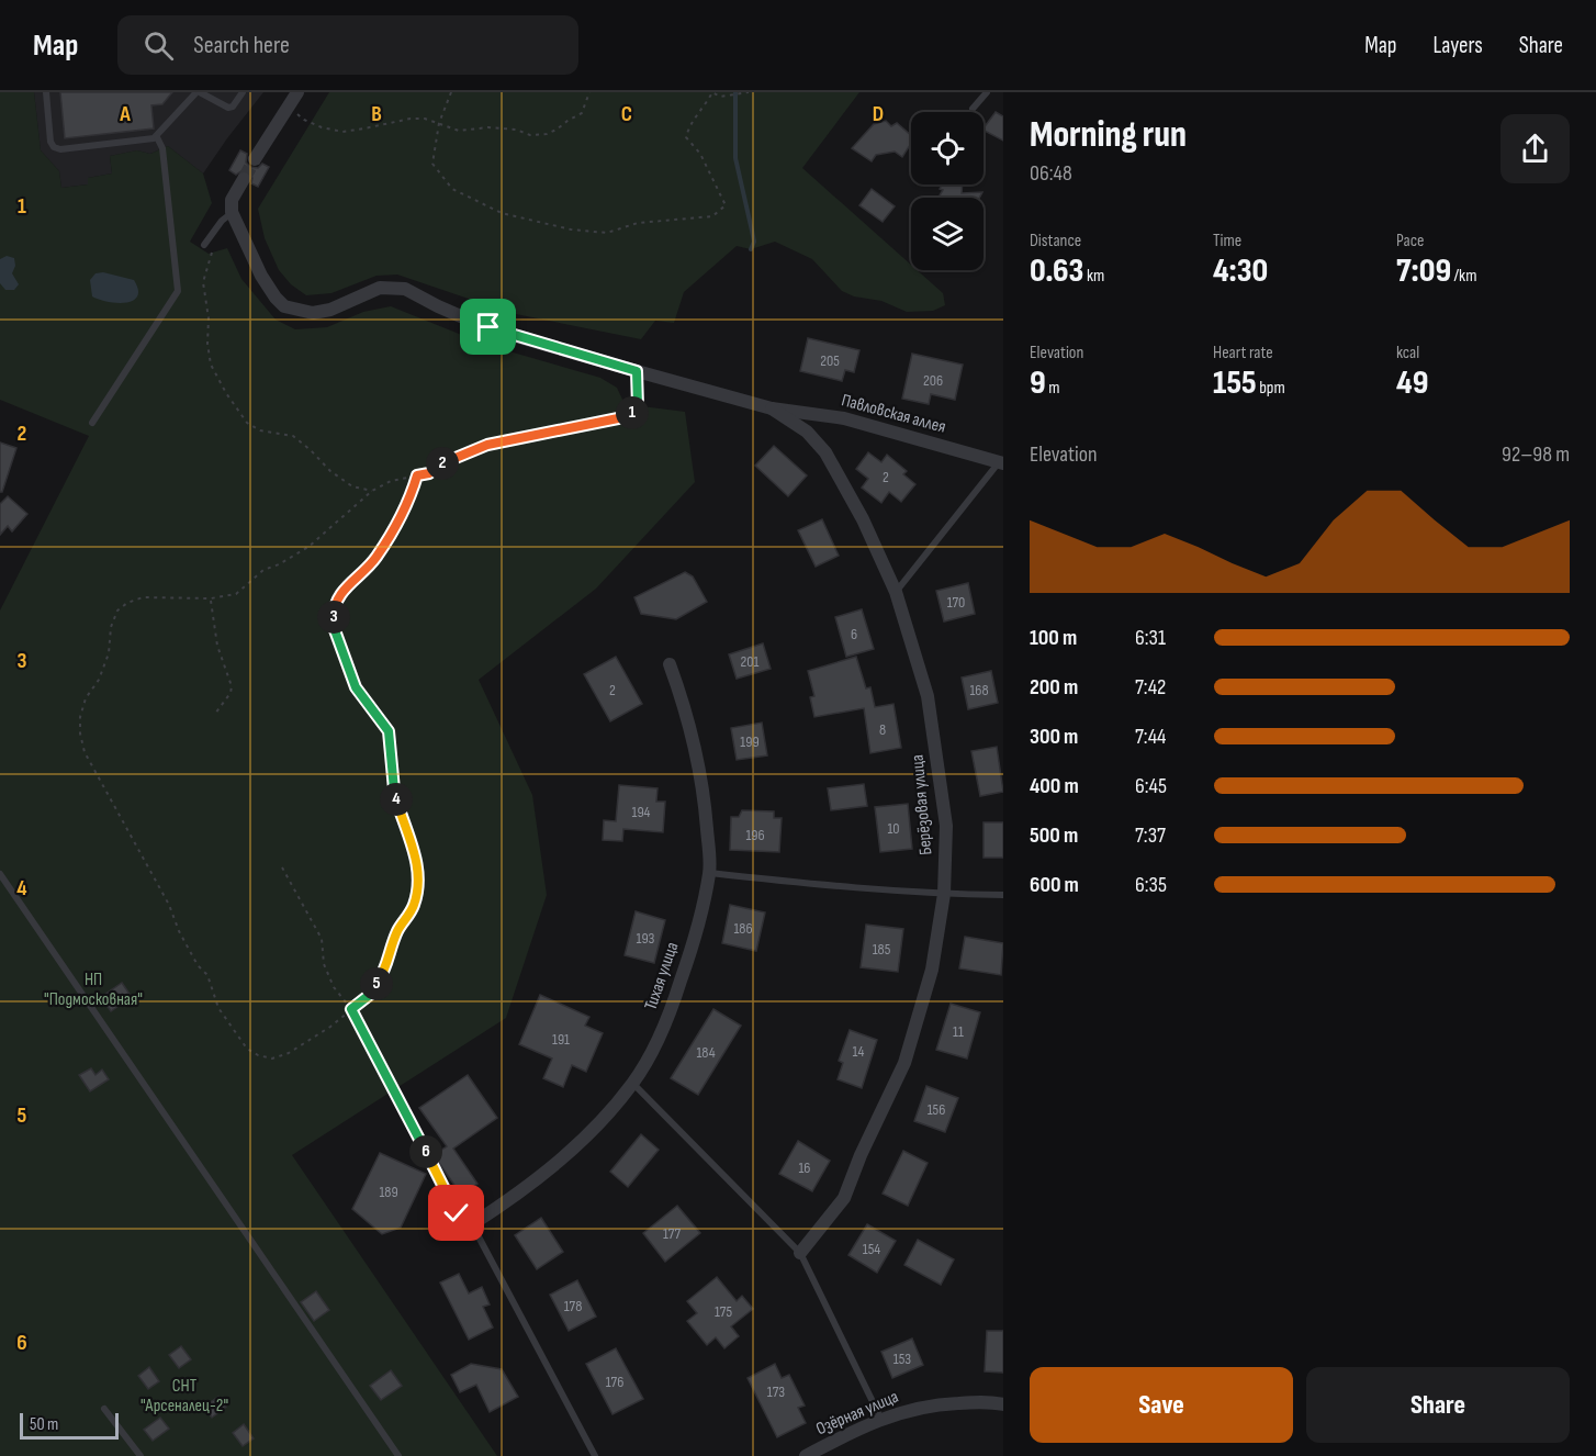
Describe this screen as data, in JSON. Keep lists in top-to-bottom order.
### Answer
{
  "streets": {
    "street": [
      "Павловская аллея",
      "Берёзовая улица",
      "Тихая улица",
      "Озёрная улица"
    ]
  },
  "crossings": [
    ["Павловская аллея", "Берёзовая улица"]
  ],
  "parks": ["НП \"Подмосковная\"", "СНТ \"Арсеналец-2\""],
  "house_numbers": [
    "205",
    "206",
    "2",
    "170",
    "6",
    "201",
    "2",
    "168",
    "8",
    "199",
    "194",
    "10",
    "196",
    "186",
    "193",
    "185",
    "11",
    "191",
    "14",
    "184",
    "156",
    "16",
    "189",
    "177",
    "154",
    "178",
    "175",
    "153",
    "176",
    "173"
  ],
  "scale_bar": "50 m",
  "page": {
    "header": "Map",
    "search": "Search here",
    "nav": ["Map", "Layers", "Share"],
    "heading": ["Morning run", "06:48"],
    "stats": [
      ["Distance", "0.63 km"],
      ["Time", "4:30"],
      ["Pace", "7:09 /km"],
      ["Elevation", "9 m"],
      ["Heart rate", "155 bpm"],
      ["kcal", "49"]
    ],
    "pins": [
      "1",
      "2",
      "3",
      "4",
      "5",
      "6"
    ],
    "chart": ["Elevation", "92–98 m"],
    "list": [
      {
        "name": "100 m",
        "note": "6:31"
      },
      {
        "name": "200 m",
        "note": "7:42"
      },
      {
        "name": "300 m",
        "note": "7:44"
      },
      {
        "name": "400 m",
        "note": "6:45"
      },
      {
        "name": "500 m",
        "note": "7:37"
      },
      {
        "name": "600 m",
        "note": "6:35"
      }
    ],
    "buttons": ["Save", "Share"],
    "scale": "50 m"
  },
  "grid": {
    "columns": [
      "A",
      "B",
      "C",
      "D"
    ],
    "rows": [
      "1",
      "2",
      "3",
      "4",
      "5",
      "6"
    ]
  }
}
